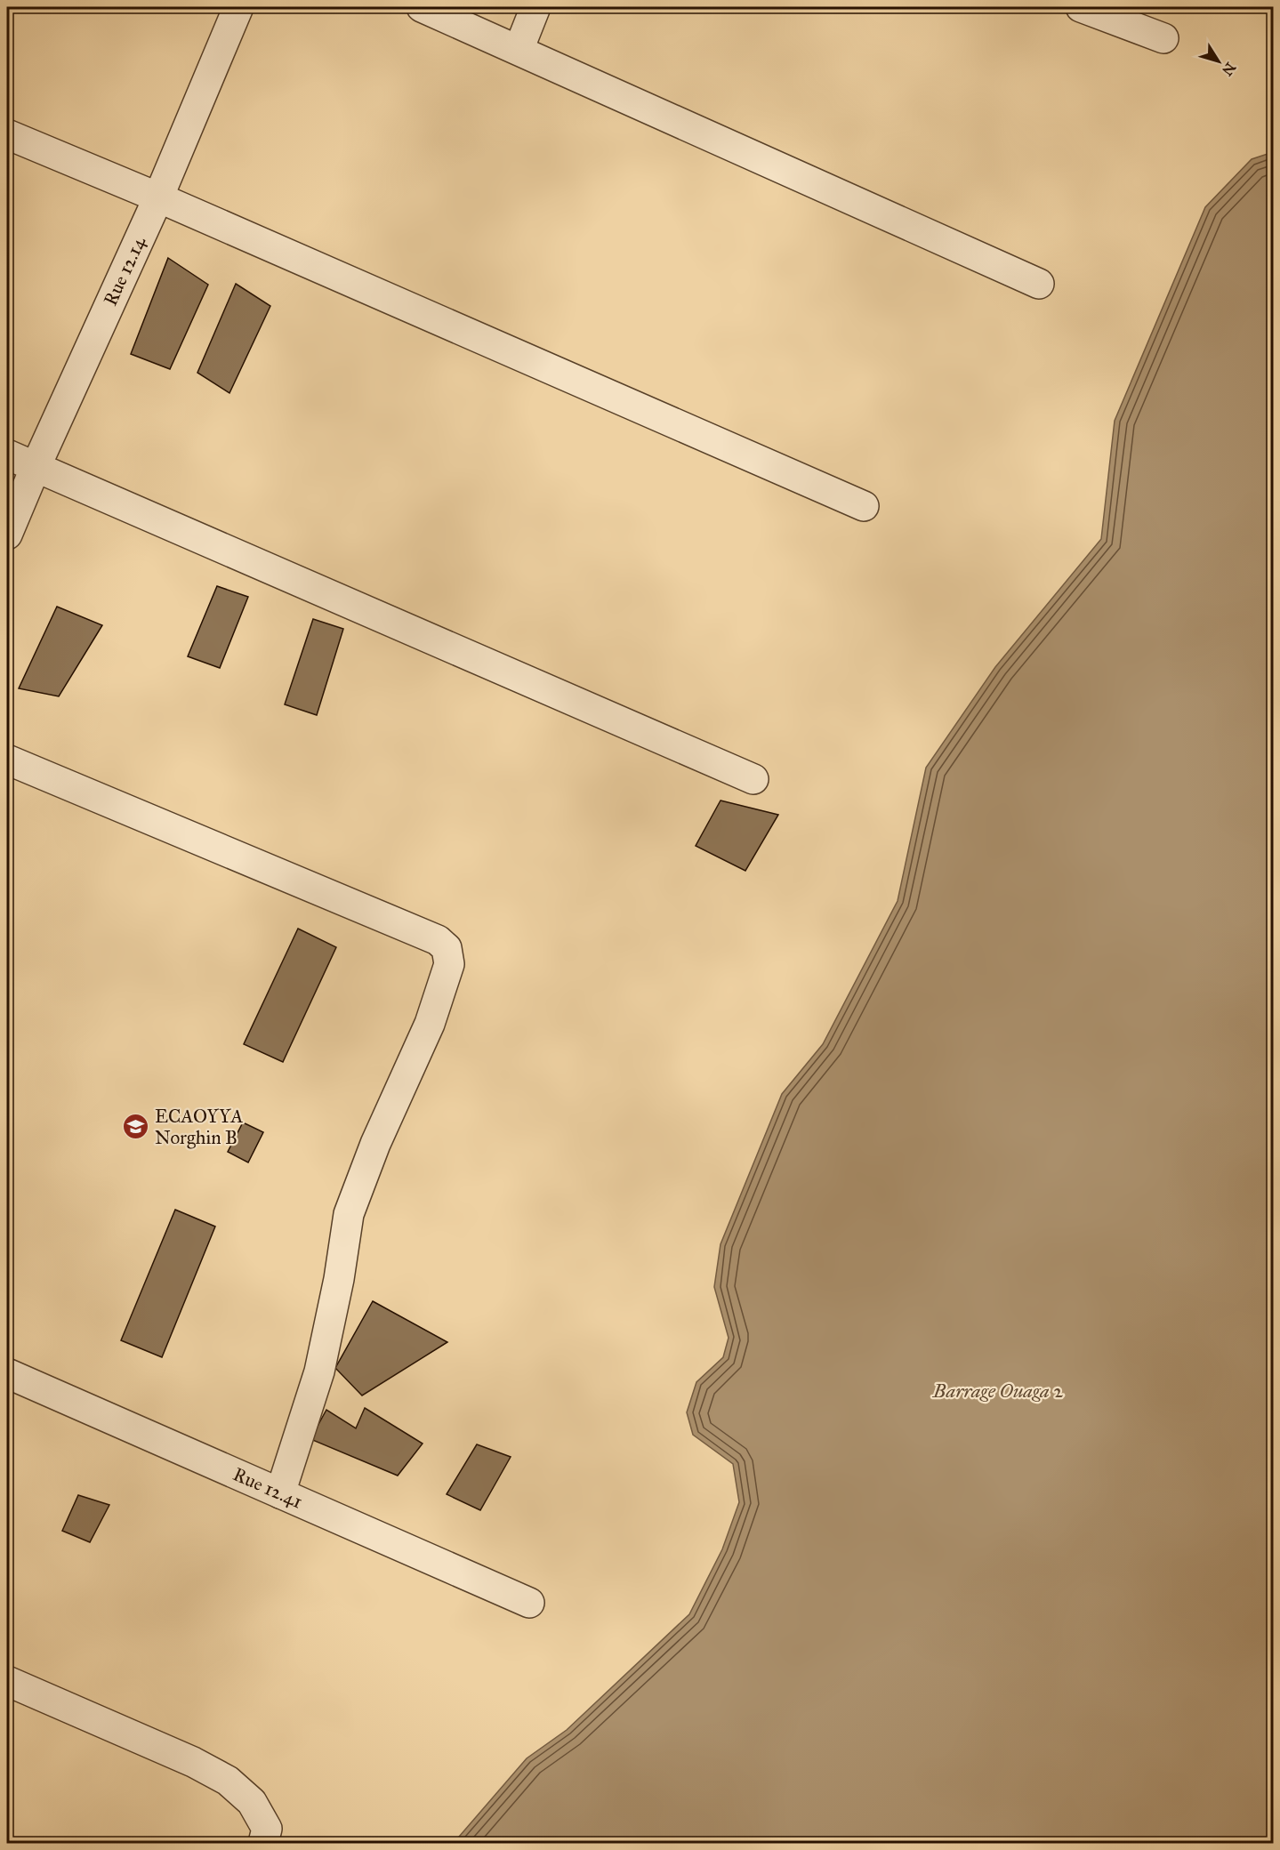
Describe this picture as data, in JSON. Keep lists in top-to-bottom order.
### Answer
{
  "streets": {
    "street": ["Rue 12.14", "Rue 12.41"]
  },
  "water": ["Barrage Ouaga 2"],
  "places": {
    "school or university": ["ECAOYYA Norghin B"]
  },
  "north": "bottom right"
}
